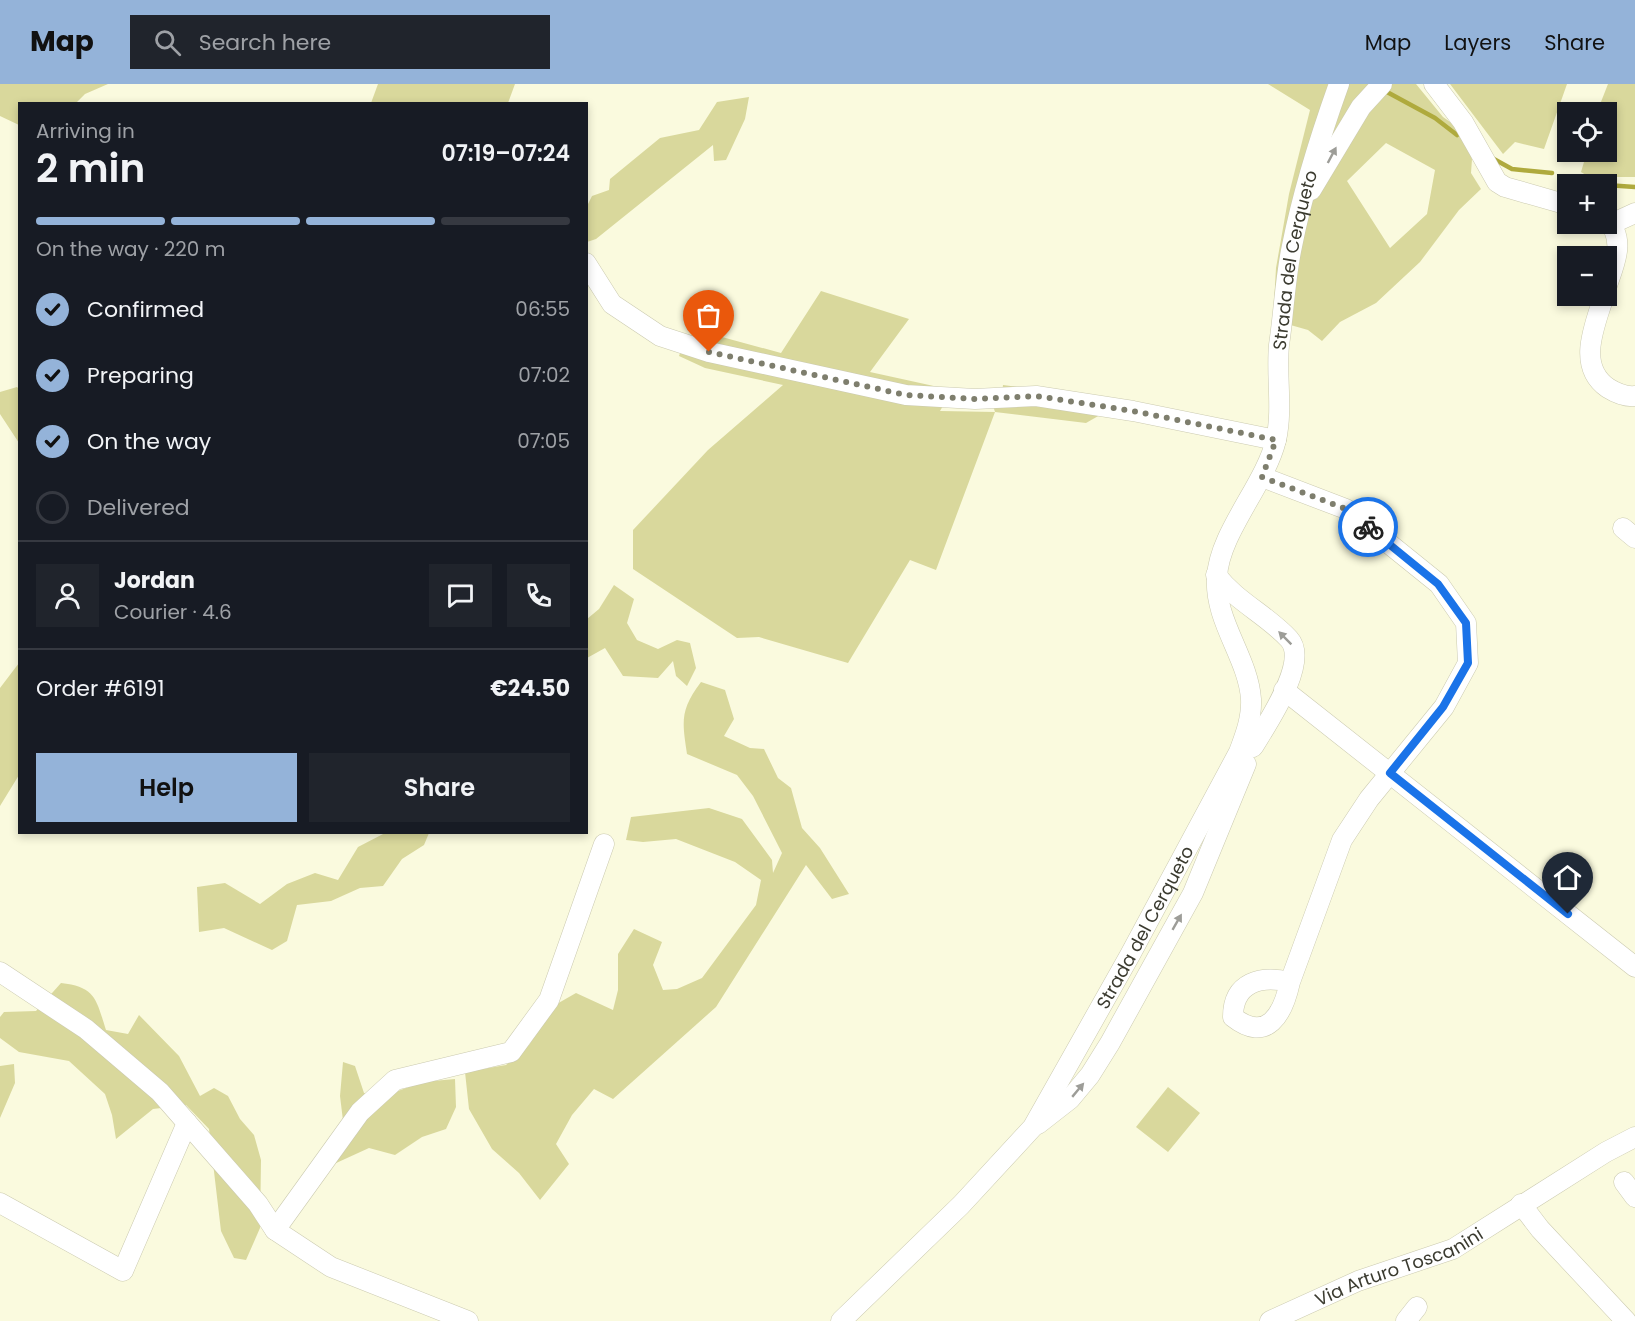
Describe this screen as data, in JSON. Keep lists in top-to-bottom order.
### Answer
{
  "streets": {
    "street": ["Strada del Cerqueto", "Via Arturo Toscanini"]
  },
  "page": {
    "header": "Map",
    "search": "Search here",
    "nav": ["Map", "Layers", "Share"],
    "map_buttons": ["+", "−"],
    "heading": ["2 min", "Arriving in", "07:19–07:24"],
    "panel": [
      "Jordan",
      "Courier · 4.6",
      "Order #6191",
      "€24.50"
    ],
    "bar": "On the way · 220 m",
    "list": [
      ["Confirmed", "06:55"],
      ["Preparing", "07:02"],
      ["On the way", "07:05"],
      "Delivered"
    ],
    "buttons": ["Help", "Share"]
  }
}
